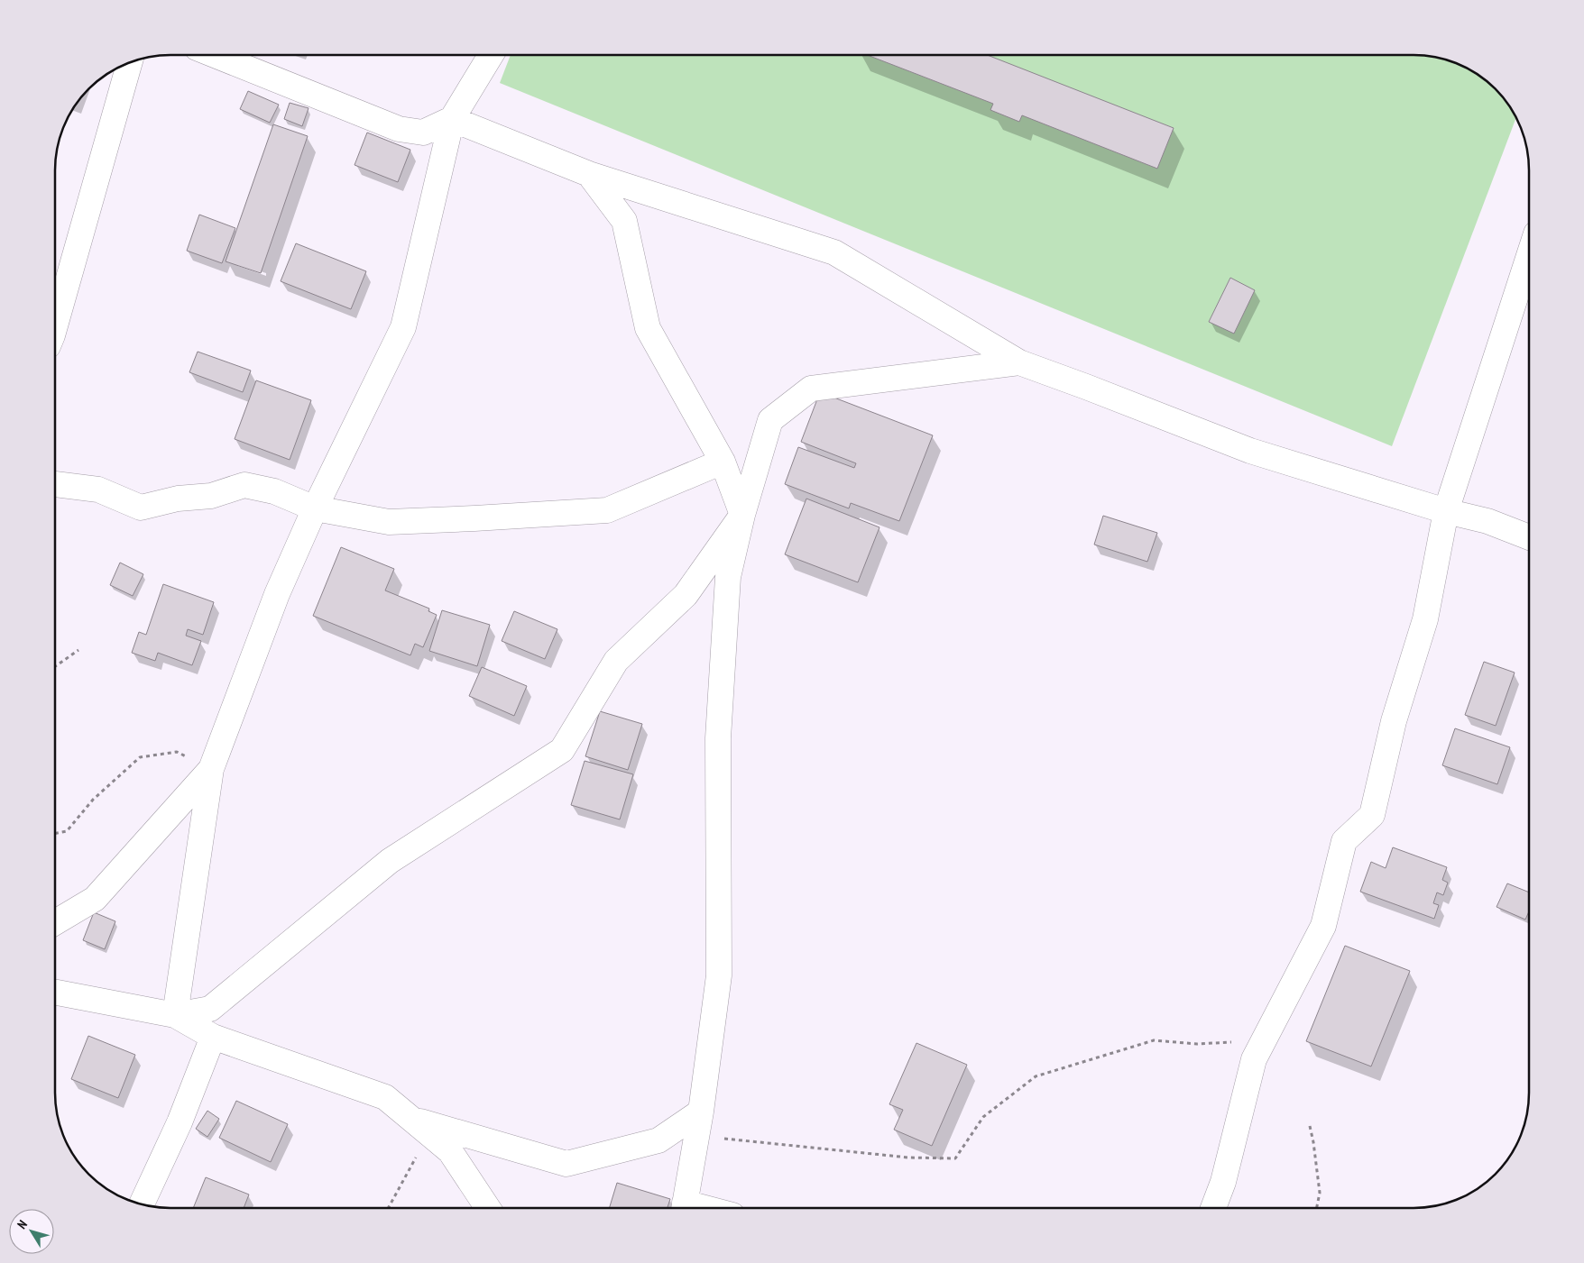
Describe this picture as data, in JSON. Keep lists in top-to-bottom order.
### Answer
{
  "north": "top left"
}
